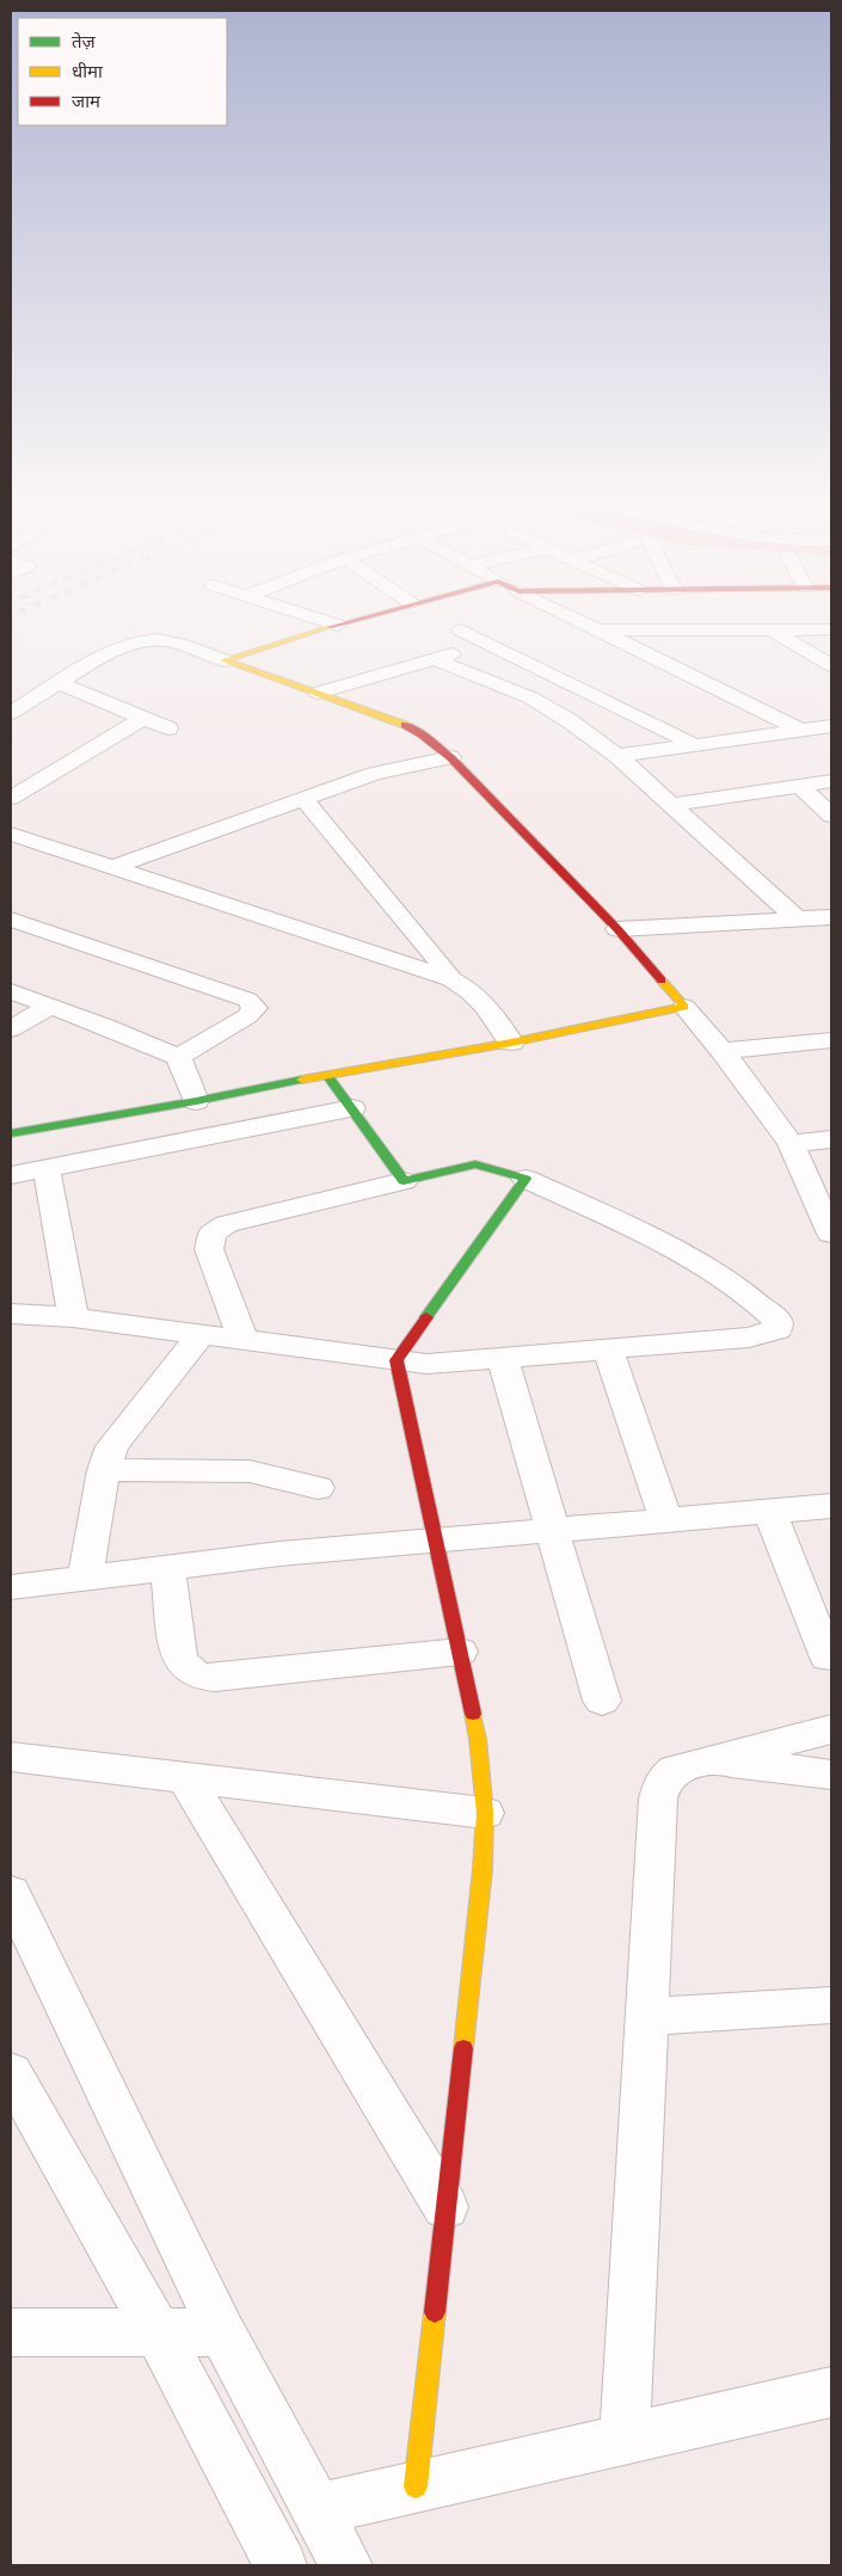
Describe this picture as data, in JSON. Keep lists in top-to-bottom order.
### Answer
{
  "legend": ["तेज़", "धीमा", "जाम"]
}
